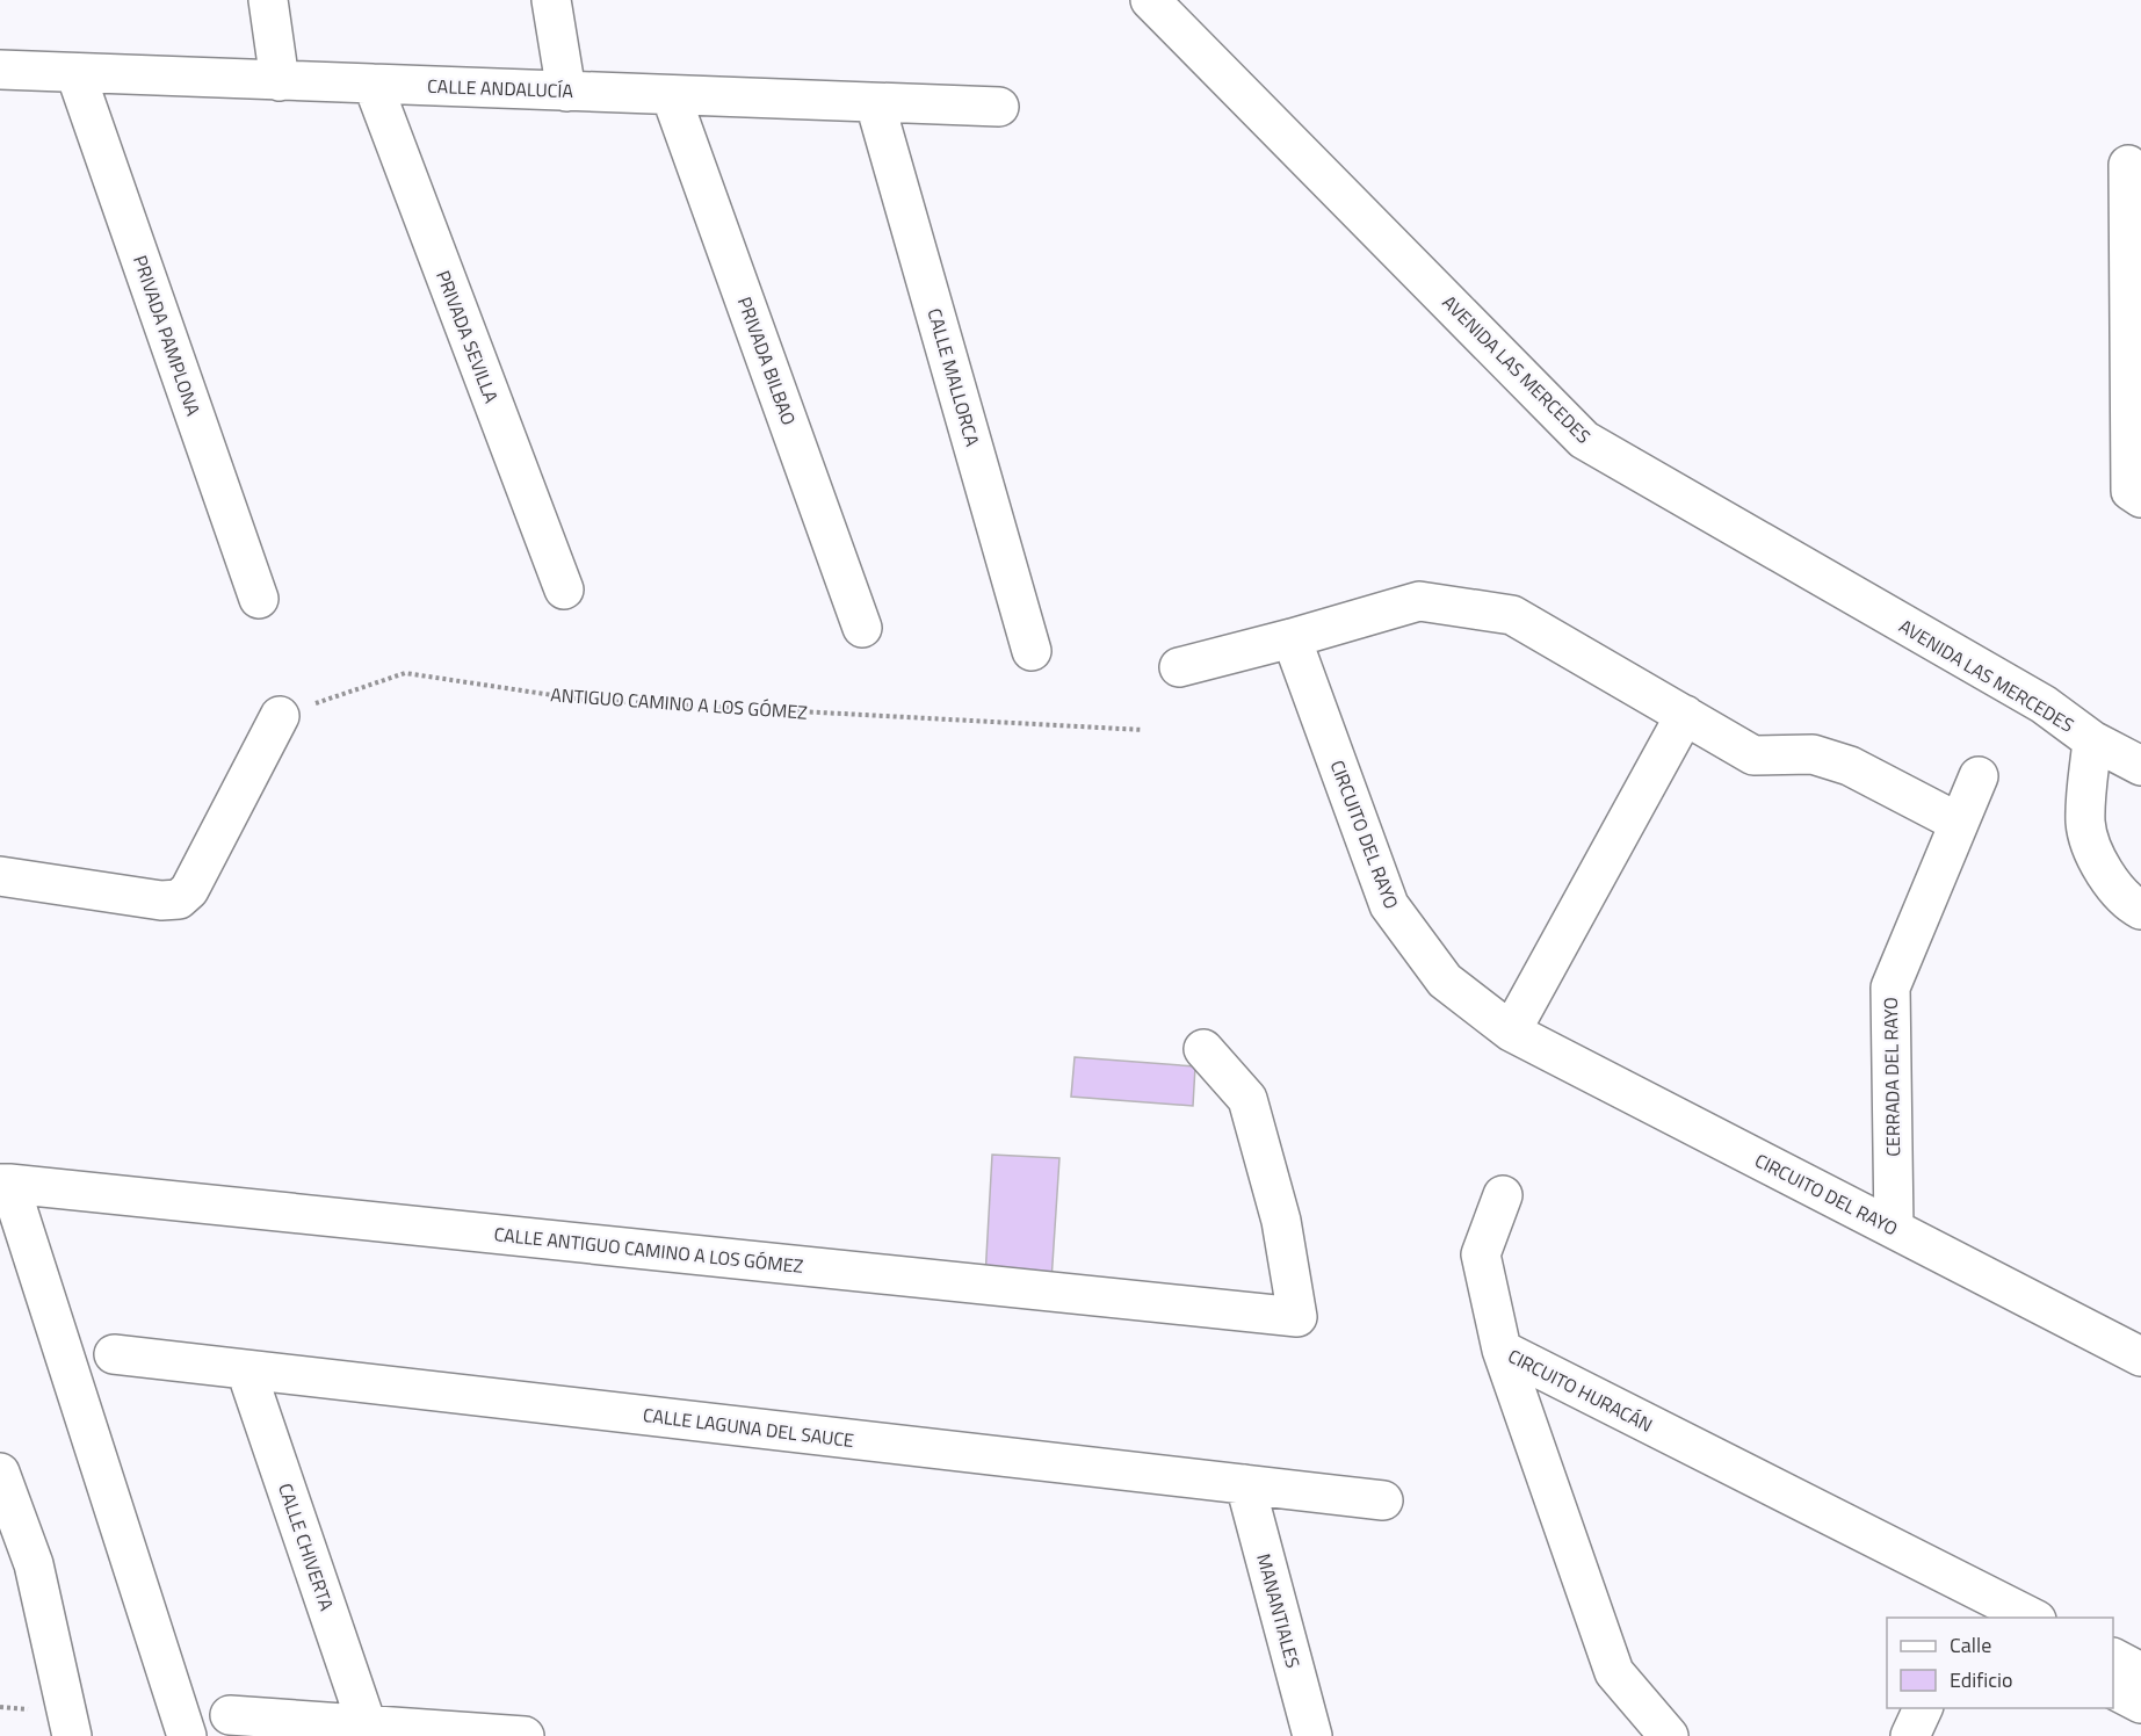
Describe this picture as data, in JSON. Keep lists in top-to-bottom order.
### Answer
{
  "streets": {
    "street": [
      "CALLE ANDALUCÍA",
      "PRIVADA PAMPLONA",
      "PRIVADA SEVILLA",
      "PRIVADA BILBAO",
      "AVENIDA LAS MERCEDES",
      "CALLE MALLORCA",
      "CIRCUITO DEL RAYO",
      "CERRADA DEL RAYO",
      "CALLE ANTIGUO CAMINO A LOS GÓMEZ",
      "CIRCUITO HURACÁN",
      "CALLE LAGUNA DEL SAUCE",
      "CALLE CHIVERTA",
      "MANANTIALES"
    ],
    "path": ["ANTIGUO CAMINO A LOS GÓMEZ"]
  },
  "crossings": [
    ["CALLE ANDALUCÍA", "PRIVADA PAMPLONA"],
    ["CALLE ANDALUCÍA", "PRIVADA SEVILLA"],
    ["CALLE ANDALUCÍA", "PRIVADA BILBAO"],
    ["CALLE ANDALUCÍA", "CALLE MALLORCA"],
    ["CIRCUITO DEL RAYO", "CERRADA DEL RAYO"],
    ["CALLE LAGUNA DEL SAUCE", "CALLE CHIVERTA"],
    ["CALLE LAGUNA DEL SAUCE", "MANANTIALES"]
  ],
  "legend": ["Calle", "Edificio"]
}
